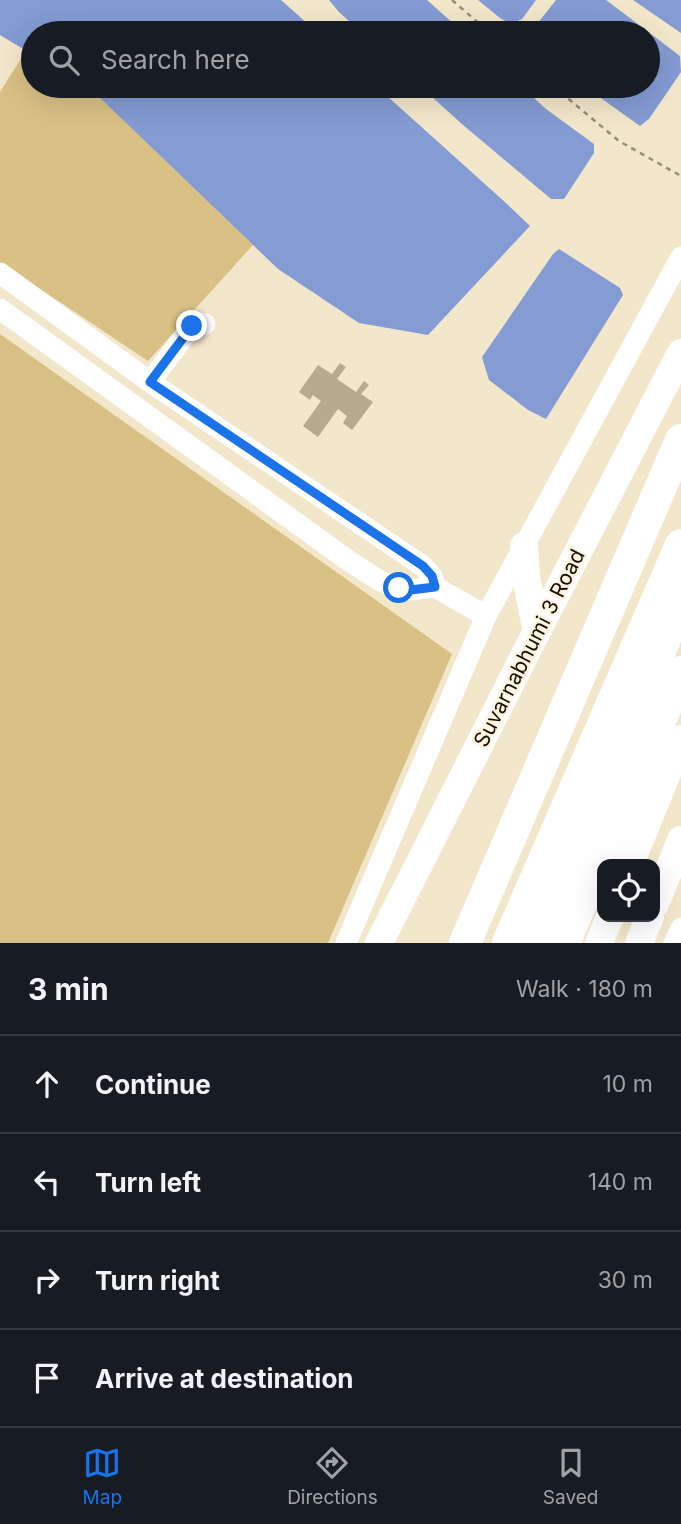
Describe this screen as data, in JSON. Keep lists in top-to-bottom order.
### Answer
{
  "streets": {
    "main road": ["Suvarnabhumi 3 Road"]
  },
  "page": {
    "search": "Search here",
    "heading": ["3 min", "Walk · 180 m"],
    "list": [
      ["Continue", "10 m"],
      ["Turn left", "140 m"],
      ["Turn right", "30 m"],
      "Arrive at destination"
    ],
    "nav": ["Map", "Directions", "Saved"]
  }
}
